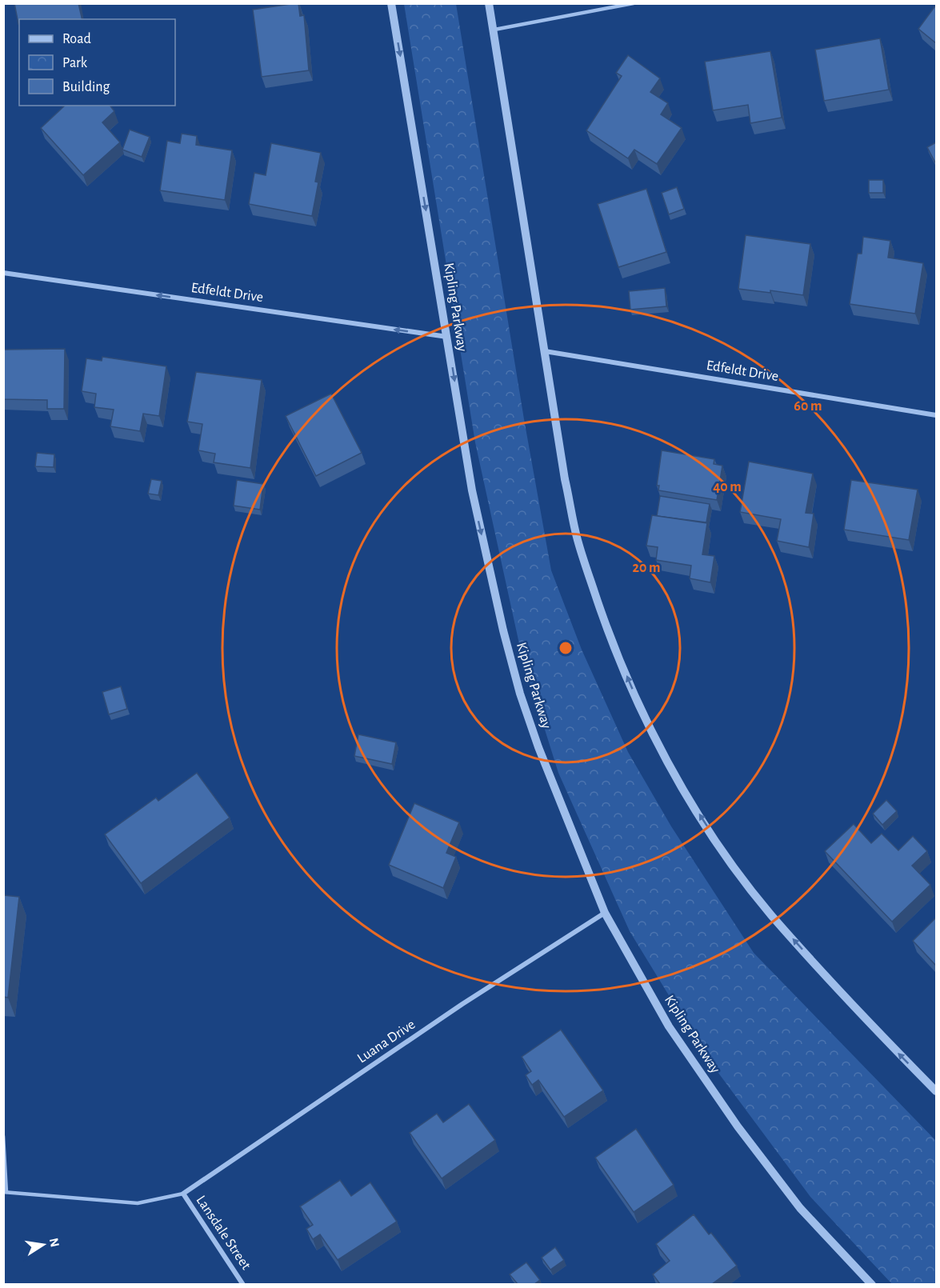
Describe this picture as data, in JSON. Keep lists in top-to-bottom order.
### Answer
{
  "streets": {
    "street": [
      "Edfeldt Drive",
      "Kipling Parkway",
      "Luana Drive",
      "Lansdale Street"
    ]
  },
  "crossings": [
    ["Edfeldt Drive", "Kipling Parkway"],
    ["Kipling Parkway", "Luana Drive"],
    ["Luana Drive", "Lansdale Street"]
  ],
  "one_way": ["Edfeldt Drive", "Kipling Parkway"],
  "legend": ["Road", "Park", "Building"],
  "north": "right",
  "rings": ["60 m", "40 m", "20 m"]
}
